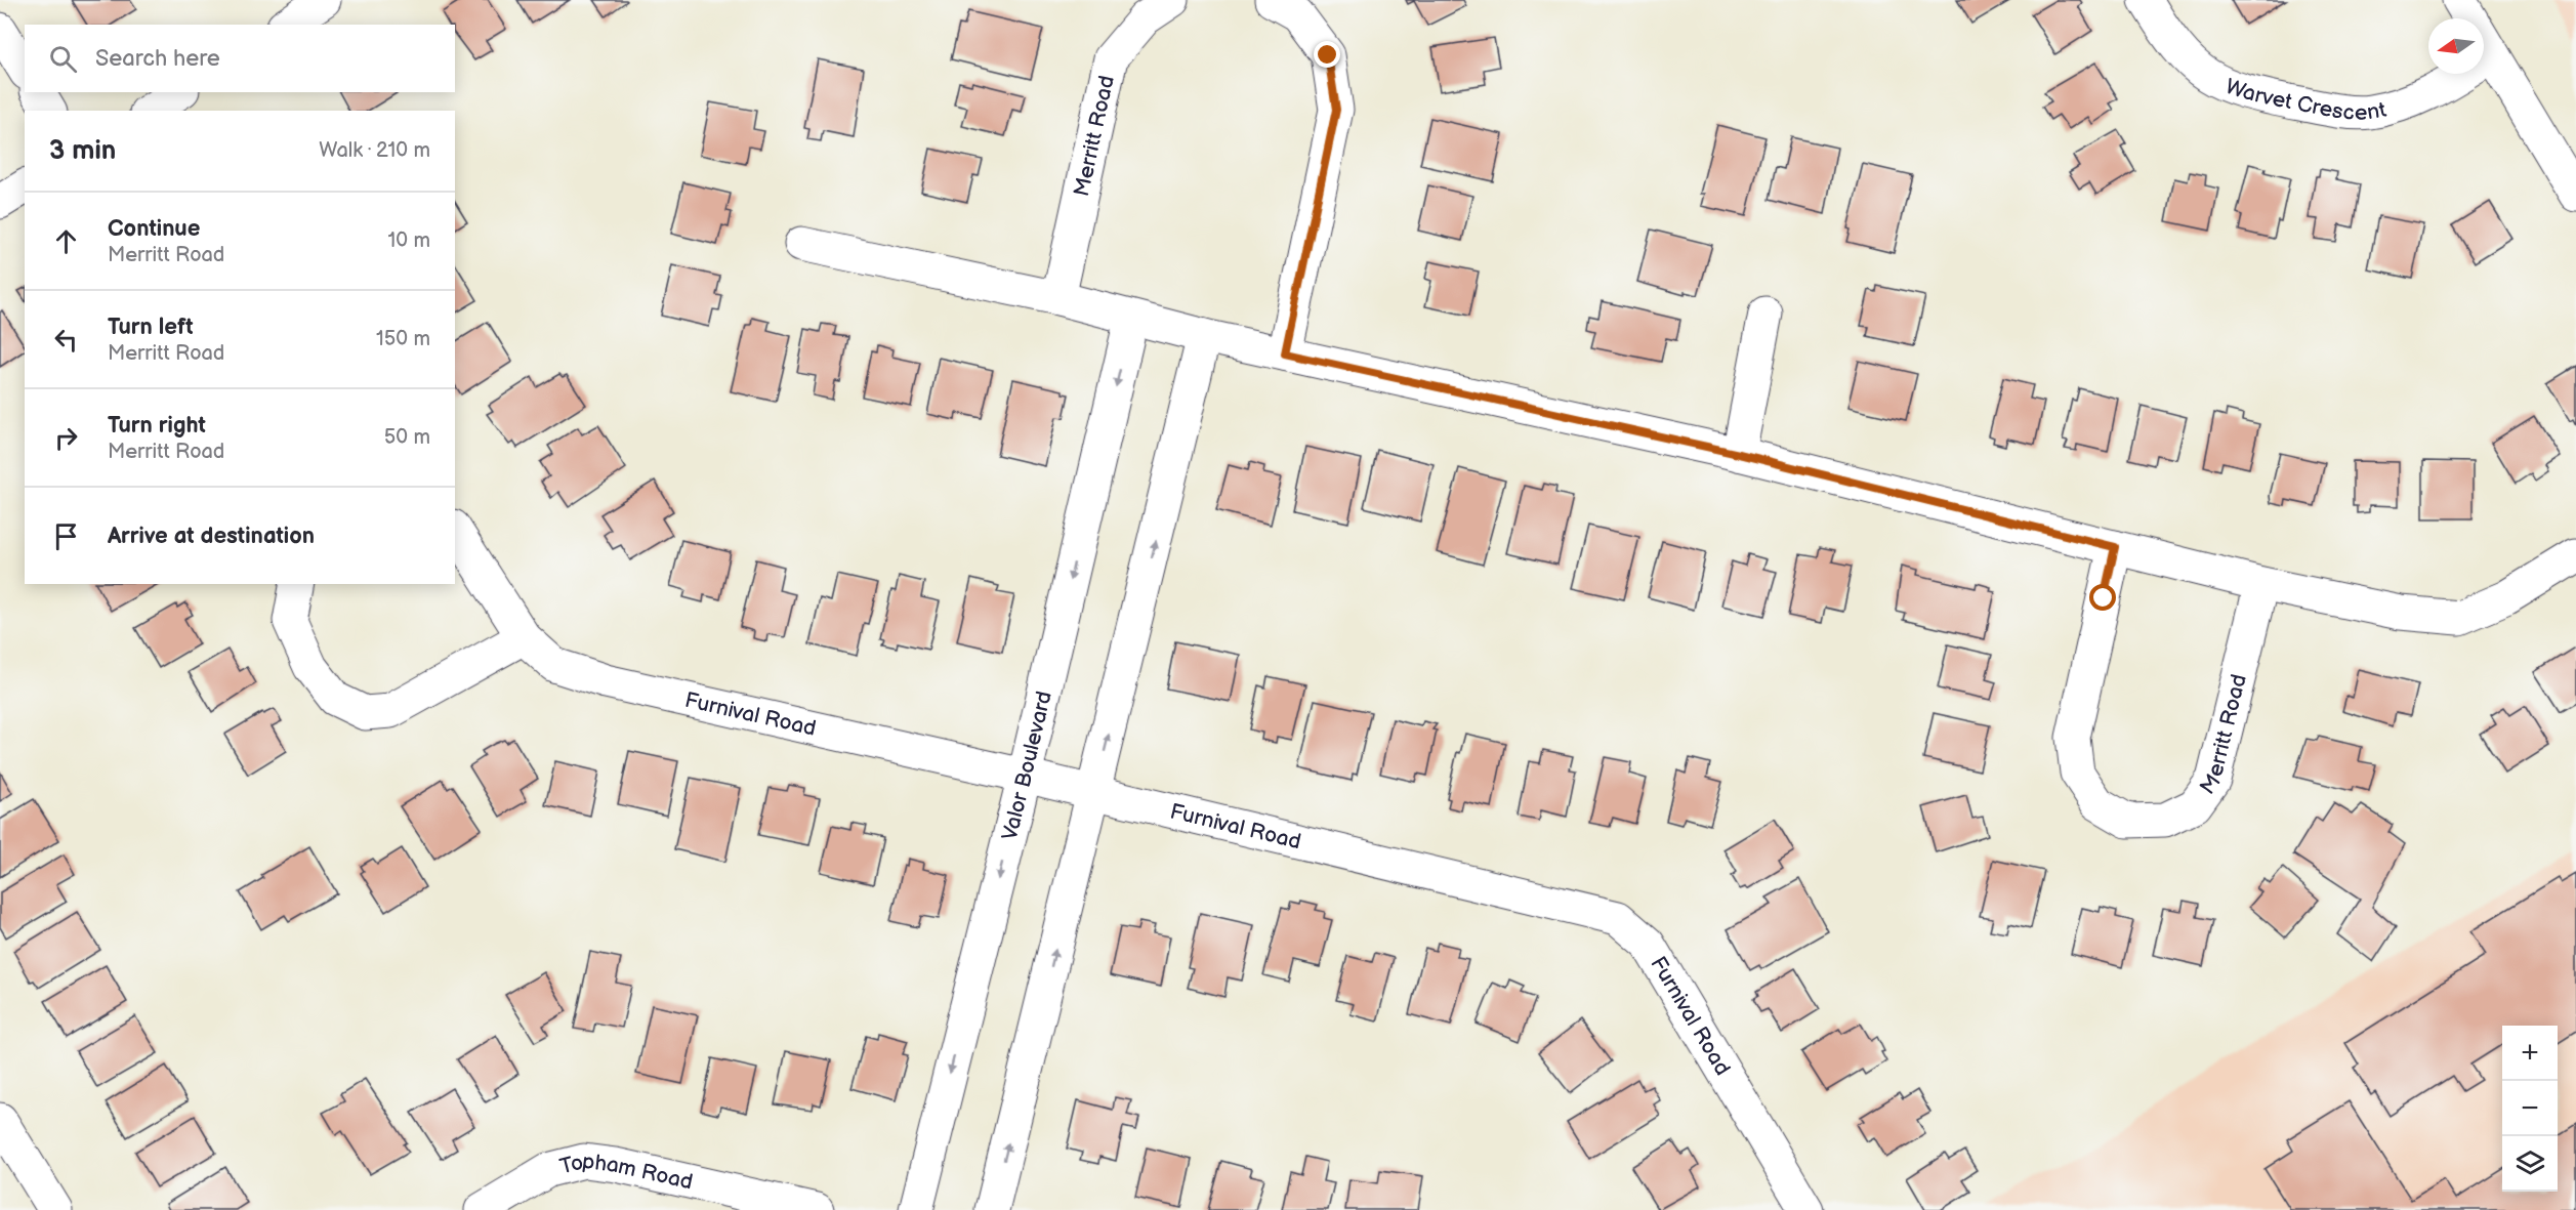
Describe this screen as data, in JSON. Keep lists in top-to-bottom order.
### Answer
{
  "streets": {
    "street": [
      "Warvet Crescent",
      "Merritt Road",
      "Furnival Road",
      "Valor Boulevard",
      "Topham Road"
    ]
  },
  "crossings": [
    ["Furnival Road", "Valor Boulevard"]
  ],
  "north": "left",
  "page": {
    "search": "Search here",
    "heading": ["3 min", "Walk · 210 m"],
    "list": [
      ["Continue", "Merritt Road", "10 m"],
      ["Turn left", "Merritt Road", "150 m"],
      ["Turn right", "Merritt Road", "50 m"],
      "Arrive at destination"
    ],
    "map_buttons": ["+", "−"]
  }
}
